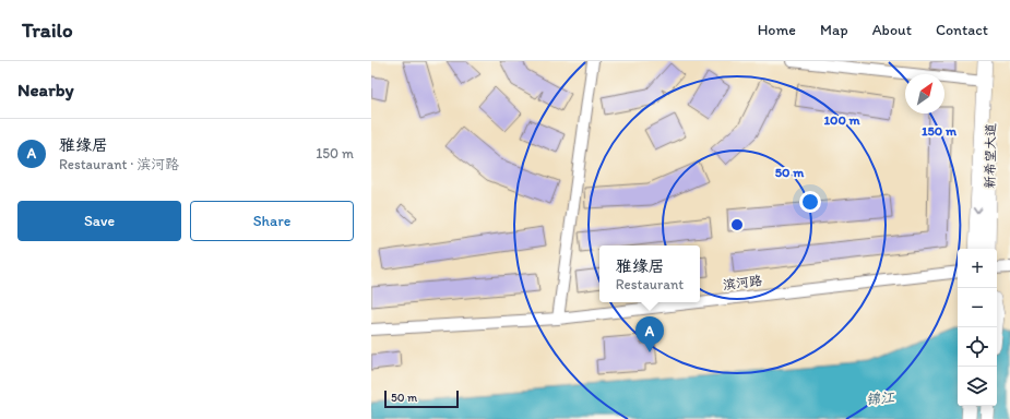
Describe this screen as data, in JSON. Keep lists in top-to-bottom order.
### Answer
{
  "streets": {
    "street": ["新希望大道", "滨河路"]
  },
  "water": ["锦江"],
  "scale_bar": "50 m",
  "north": "top right",
  "page": {
    "header": "Trailo",
    "nav": [
      "Home",
      "Map",
      "About",
      "Contact"
    ],
    "heading": "Nearby",
    "list": [
      {
        "mark": "A",
        "name": "雅缘居",
        "note": "Restaurant · 滨河路",
        "value": "150 m"
      }
    ],
    "buttons": ["Save", "Share"],
    "popup": ["雅缘居", "Restaurant"],
    "map_buttons": ["+", "−"],
    "pins": "A",
    "scale": "50 m"
  },
  "rings": ["100 m", "150 m", "50 m"]
}
